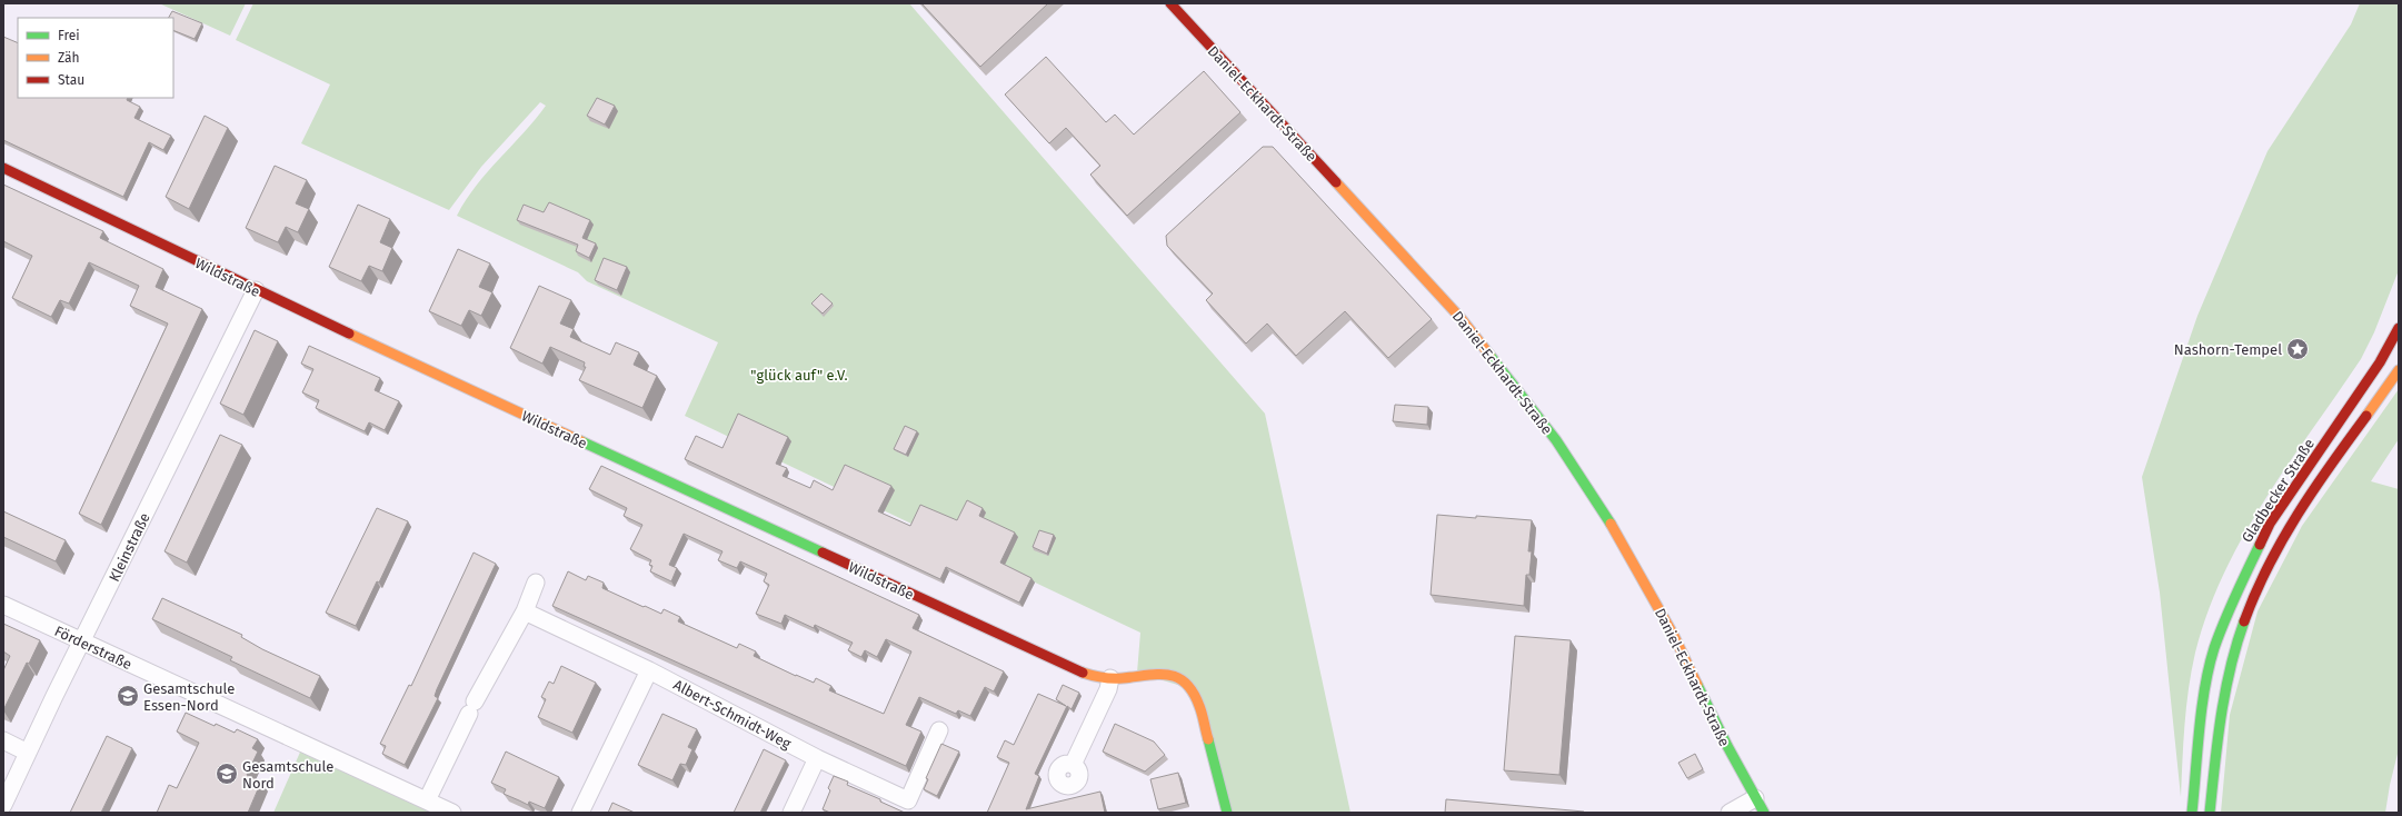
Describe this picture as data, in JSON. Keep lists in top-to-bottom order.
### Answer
{
  "streets": {
    "street": [
      "Daniel-Eckhardt-Straße",
      "Wildstraße",
      "Gladbecker Straße",
      "Kleinstraße",
      "Förderstraße",
      "Albert-Schmidt-Weg"
    ]
  },
  "crossings": [
    ["Wildstraße", "Kleinstraße"],
    ["Kleinstraße", "Förderstraße"]
  ],
  "parks": ["\"glück auf\" e.V."],
  "places": {
    "place": ["Nashorn-Tempel"],
    "school or university": ["Gesamtschule Essen-Nord", "Gesamtschule Nord"]
  },
  "legend": ["Frei", "Zäh", "Stau"]
}
